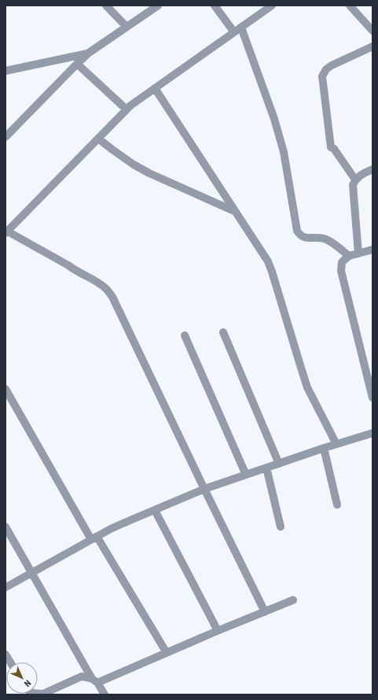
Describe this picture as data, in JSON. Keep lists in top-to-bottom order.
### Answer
{
  "north": "bottom right"
}
